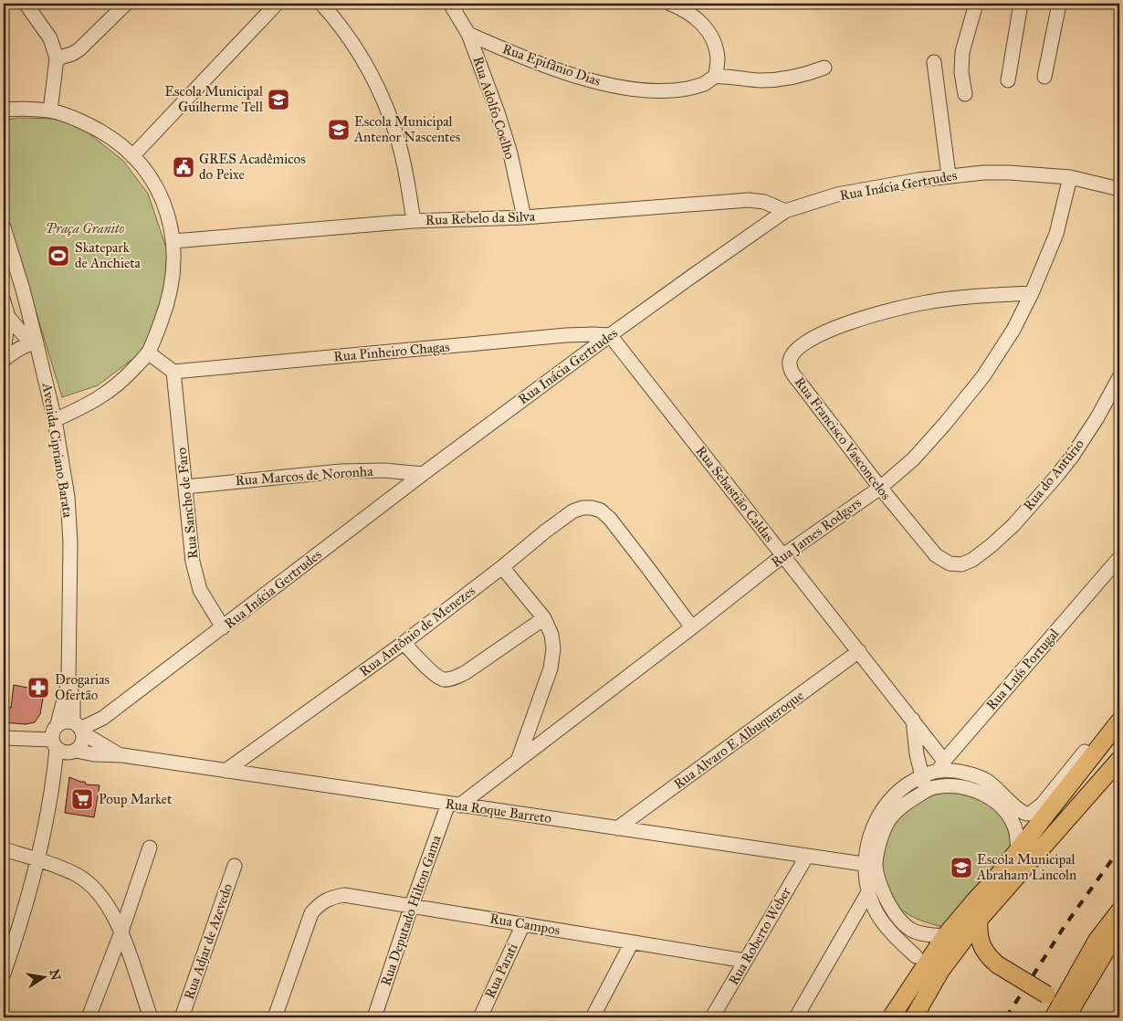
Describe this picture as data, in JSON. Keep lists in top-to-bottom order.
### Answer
{
  "streets": {
    "street": [
      "Rua Epifânio Dias",
      "Rua Adolfo Coelho",
      "Rua Inácia Gertrudes",
      "Rua Rebelo da Silva",
      "Rua Pinheiro Chagas",
      "Rua Francisco Vasconcelos",
      "Avenida Cipriano Barata",
      "Rua do Antúrio",
      "Rua Marcos de Noronha",
      "Rua Sebastião Caldas",
      "Rua Sancho de Faro",
      "Rua James Rodgers",
      "Rua Antônio de Menezes",
      "Rua Luís Portugal",
      "Rua Alvaro E Albuqueroque",
      "Rua Roque Barreto",
      "Rua Deputado Hilton Gama",
      "Rua Campos",
      "Rua Roberto Weber",
      "Rua Adjar de Azevedo",
      "Rua Parati"
    ]
  },
  "crossings": [
    ["Rua Epifânio Dias", "Rua Adolfo Coelho"],
    ["Rua Adolfo Coelho", "Rua Rebelo da Silva"],
    ["Rua Inácia Gertrudes", "Rua Rebelo da Silva"],
    ["Rua Inácia Gertrudes", "Rua Pinheiro Chagas"],
    ["Rua Inácia Gertrudes", "Avenida Cipriano Barata"],
    ["Rua Inácia Gertrudes", "Rua Marcos de Noronha"],
    ["Rua Inácia Gertrudes", "Rua Sebastião Caldas"],
    ["Rua Inácia Gertrudes", "Rua Sancho de Faro"],
    ["Rua Inácia Gertrudes", "Rua James Rodgers"],
    ["Rua Inácia Gertrudes", "Rua Roque Barreto"],
    ["Rua Pinheiro Chagas", "Rua Sebastião Caldas"],
    ["Rua Pinheiro Chagas", "Rua Sancho de Faro"],
    ["Rua Francisco Vasconcelos", "Rua do Antúrio"],
    ["Rua Francisco Vasconcelos", "Rua James Rodgers"],
    ["Avenida Cipriano Barata", "Rua Roque Barreto"],
    ["Rua Marcos de Noronha", "Rua Sancho de Faro"],
    ["Rua Sebastião Caldas", "Rua James Rodgers"],
    ["Rua Sebastião Caldas", "Rua Luís Portugal"],
    ["Rua Sebastião Caldas", "Rua Alvaro E Albuqueroque"],
    ["Rua James Rodgers", "Rua Antônio de Menezes"],
    ["Rua James Rodgers", "Rua Roque Barreto"],
    ["Rua James Rodgers", "Rua Deputado Hilton Gama"],
    ["Rua Antônio de Menezes", "Rua Roque Barreto"],
    ["Rua Luís Portugal", "Rua Roque Barreto"],
    ["Rua Alvaro E Albuqueroque", "Rua Roque Barreto"],
    ["Rua Roque Barreto", "Rua Deputado Hilton Gama"],
    ["Rua Roque Barreto", "Rua Roberto Weber"],
    ["Rua Deputado Hilton Gama", "Rua Campos"],
    ["Rua Campos", "Rua Roberto Weber"],
    ["Rua Campos", "Rua Parati"]
  ],
  "parks": ["Praça Granito"],
  "places": {
    "school or university": ["Escola Municipal Guilherme Tell", "Escola Municipal Antenor Nascentes", "Escola Municipal Abraham Lincoln"],
    "public building": ["GRES Acadêmicos do Peixe"],
    "sports": ["Skatepark de Anchieta"],
    "pharmacy": ["Drogarias Ofertão"],
    "supermarket": ["Poup Market"]
  },
  "north": "right"
}
